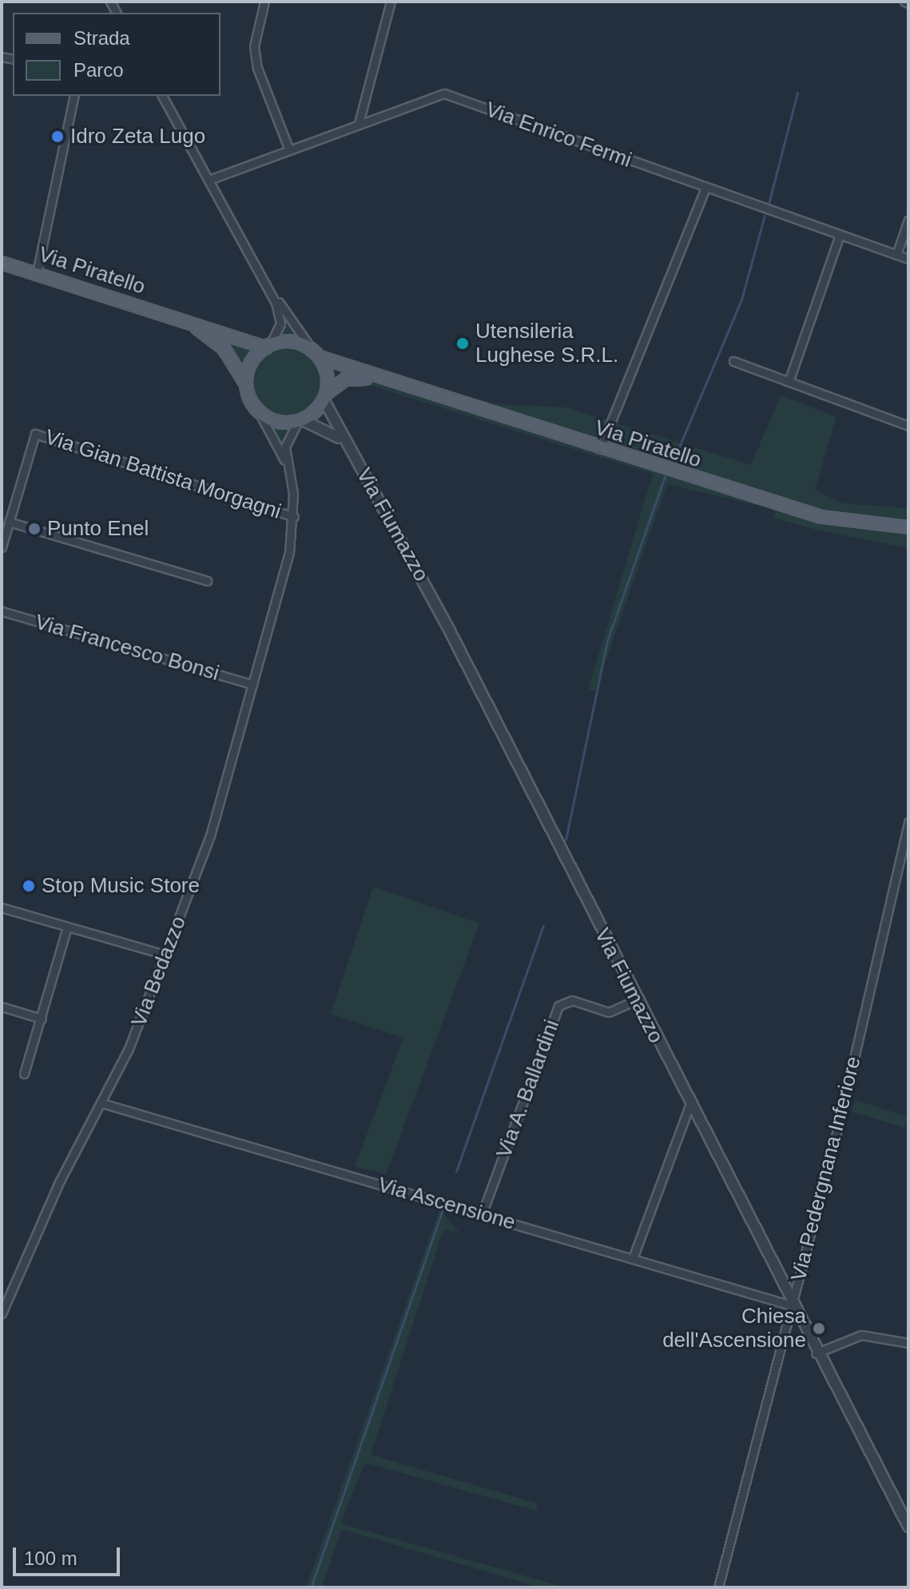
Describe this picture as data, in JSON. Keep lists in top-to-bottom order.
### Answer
{
  "streets": {
    "main road": ["Via Piratello"],
    "street": [
      "Via Enrico Fermi",
      "Via Gian Battista Morgagni",
      "Via Fiumazzo",
      "Via Francesco Bonsi",
      "Via Bedazzo",
      "Via A. Ballardini",
      "Via Pedergnana Inferiore",
      "Via Ascensione"
    ]
  },
  "crossings": [
    ["Via Piratello", "Via Fiumazzo"],
    ["Via Piratello", "Via Bedazzo"],
    ["Via Gian Battista Morgagni", "Via Bedazzo"],
    ["Via Fiumazzo", "Via Bedazzo"],
    ["Via Fiumazzo", "Via A. Ballardini"],
    ["Via Fiumazzo", "Via Pedergnana Inferiore"],
    ["Via Fiumazzo", "Via Ascensione"],
    ["Via Francesco Bonsi", "Via Bedazzo"],
    ["Via Bedazzo", "Via Ascensione"],
    ["Via A. Ballardini", "Via Ascensione"],
    ["Via Pedergnana Inferiore", "Via Ascensione"]
  ],
  "places": [
    "Idro Zeta Lugo",
    "Utensileria Lughese S.R.L.",
    "Punto Enel",
    "Stop Music Store",
    "Chiesa dell'Ascensione"
  ],
  "legend": ["Strada", "Parco"],
  "scale_bar": "100 m"
}
